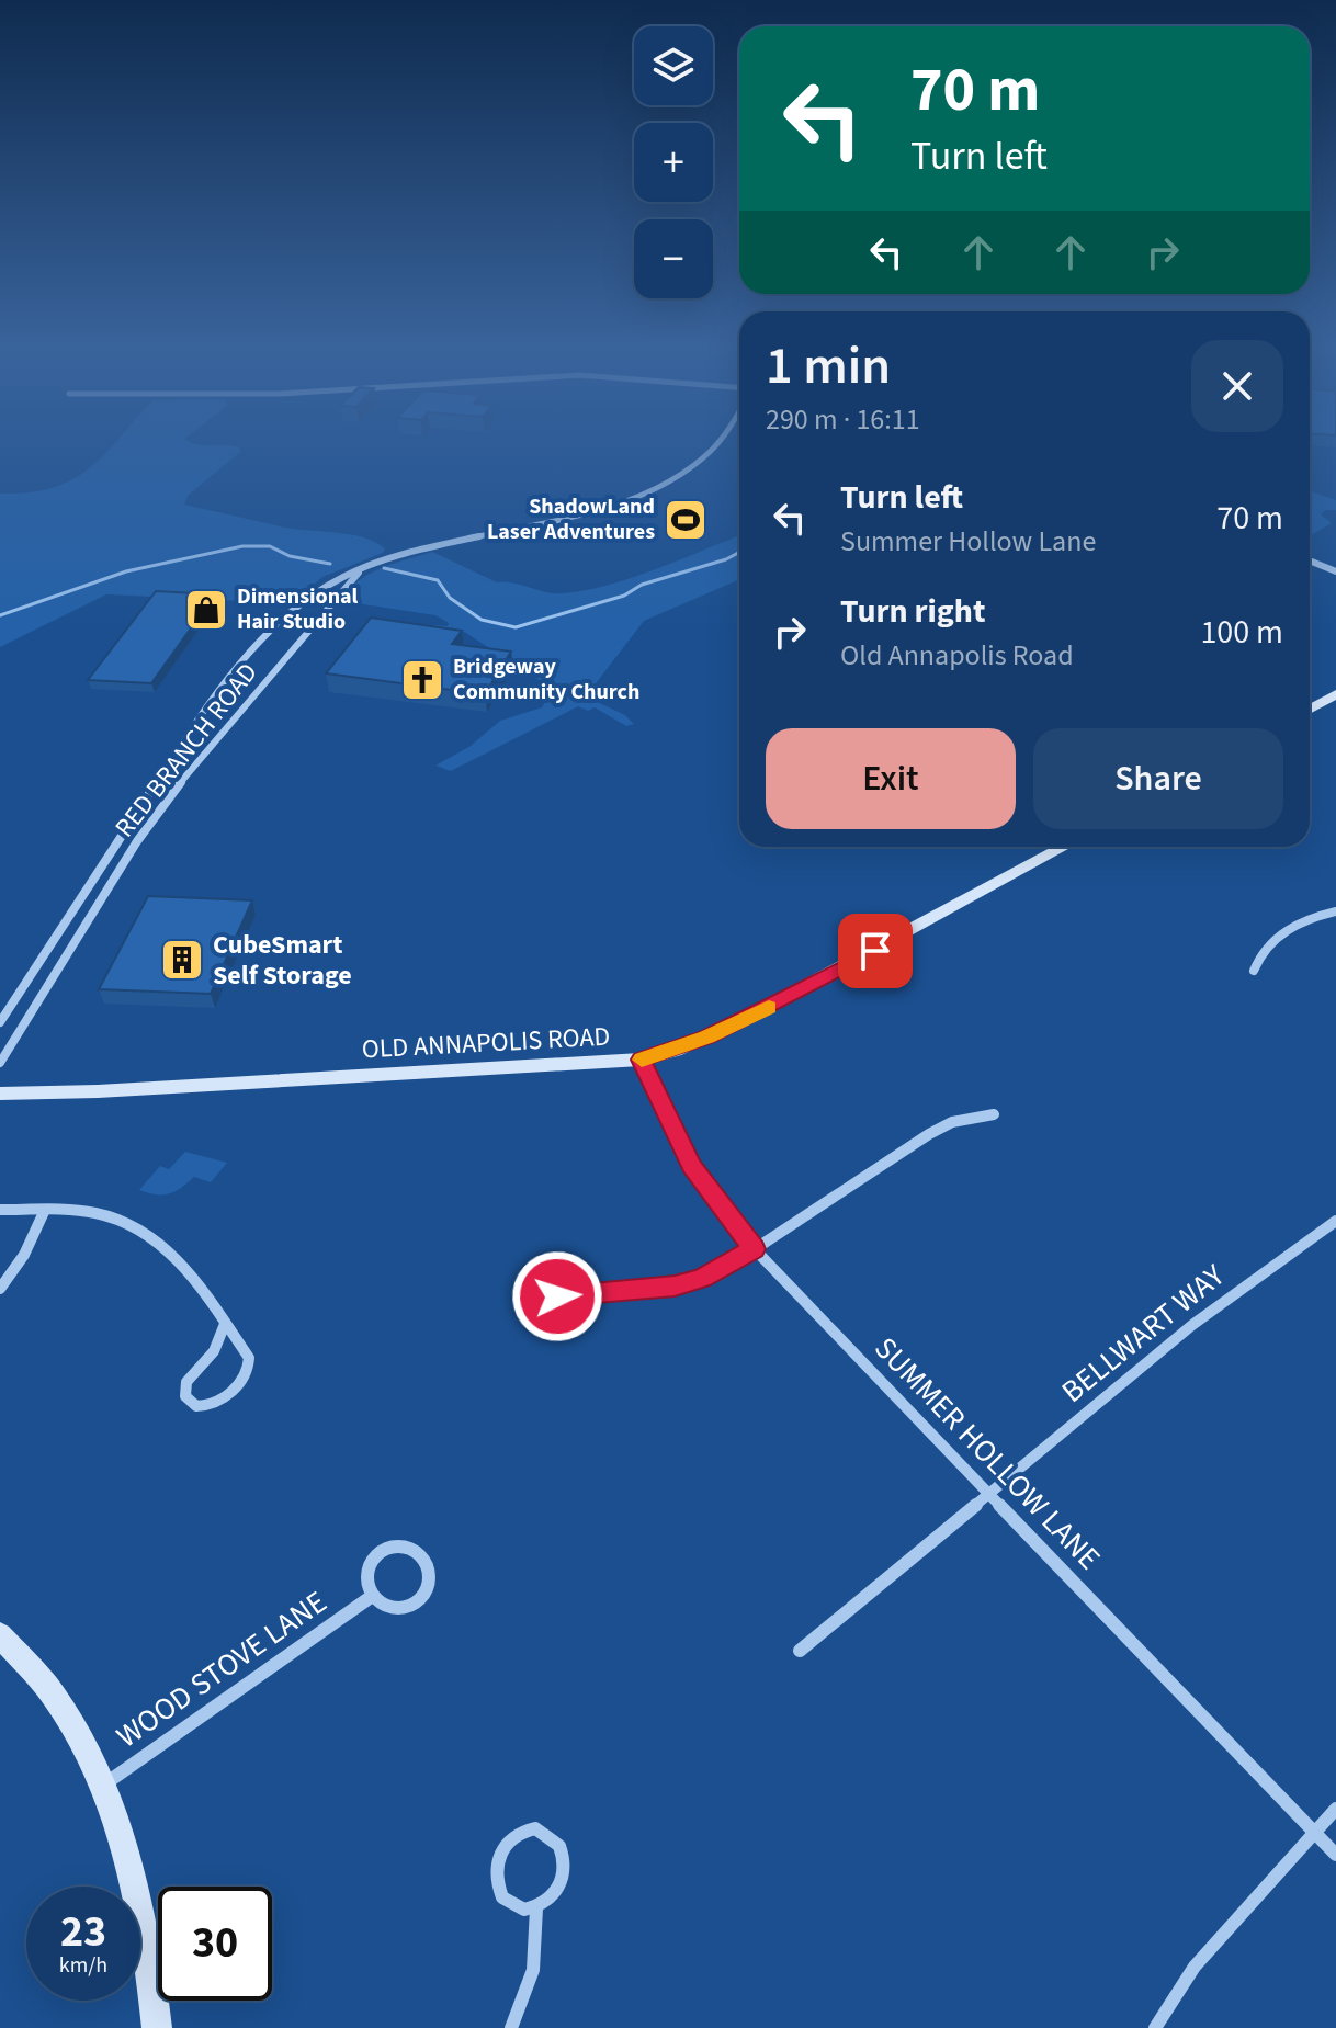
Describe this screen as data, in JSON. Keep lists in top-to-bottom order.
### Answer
{
  "streets": {
    "main road": ["OLD ANNAPOLIS ROAD"],
    "street": [
      "RED BRANCH ROAD",
      "BELLWART WAY",
      "SUMMER HOLLOW LANE",
      "WOOD STOVE LANE"
    ]
  },
  "crossings": [
    ["OLD ANNAPOLIS ROAD", "SUMMER HOLLOW LANE"],
    ["BELLWART WAY", "SUMMER HOLLOW LANE"]
  ],
  "places": {
    "sports": ["ShadowLand Laser Adventures"],
    "shop": ["Dimensional Hair Studio"],
    "church": ["Bridgeway Community Church"],
    "building": ["CubeSmart Self Storage"]
  },
  "page": {
    "map_buttons": ["+", "−"],
    "turn": ["70 m", "Turn left"],
    "heading": ["1 min", "290 m · 16:11"],
    "list": [
      {
        "name": "Turn left",
        "note": "Summer Hollow Lane",
        "value": "70 m"
      },
      {
        "name": "Turn right",
        "note": "Old Annapolis Road",
        "value": "100 m"
      }
    ],
    "buttons": ["Exit", "Share"],
    "speed": "23 km/h",
    "limit": "30"
  }
}
